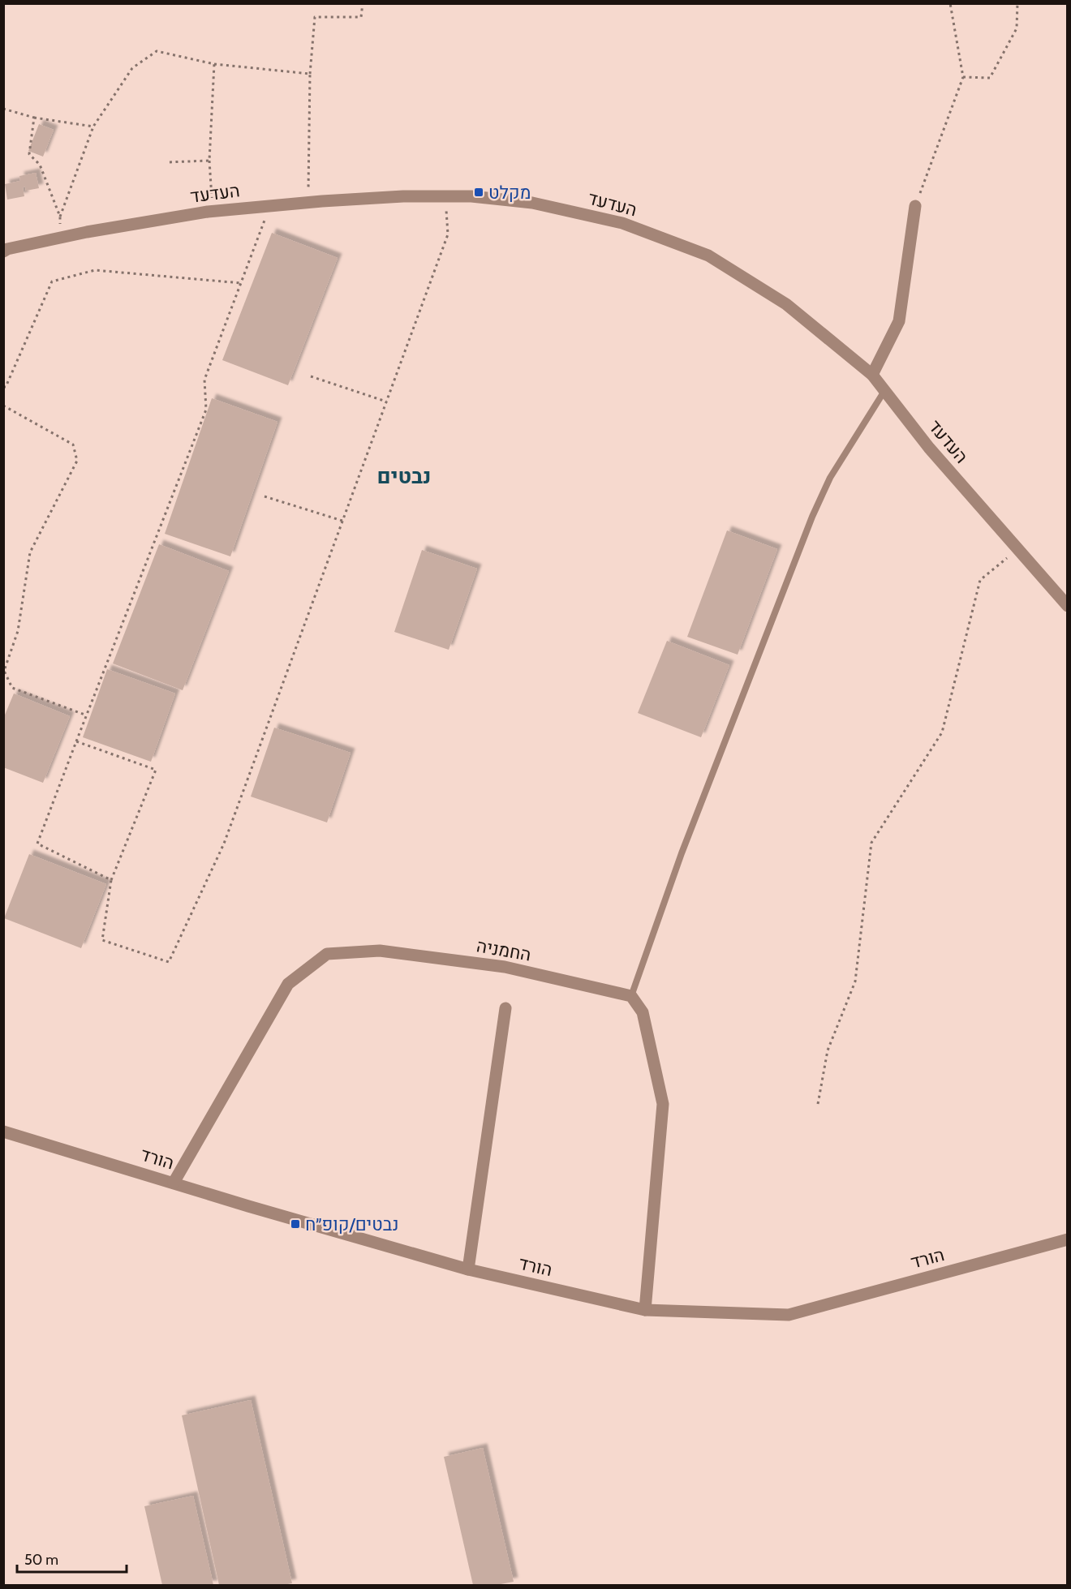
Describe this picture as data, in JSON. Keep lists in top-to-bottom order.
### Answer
{
  "streets": {
    "street": ["העדעד", "החמניה", "הורד"]
  },
  "crossings": [
    ["החמניה", "הורד"]
  ],
  "districts": ["נבטים"],
  "places": {
    "transit": ["מקלט", "נבטים/קופ״ח"]
  },
  "scale_bar": "50 m"
}
